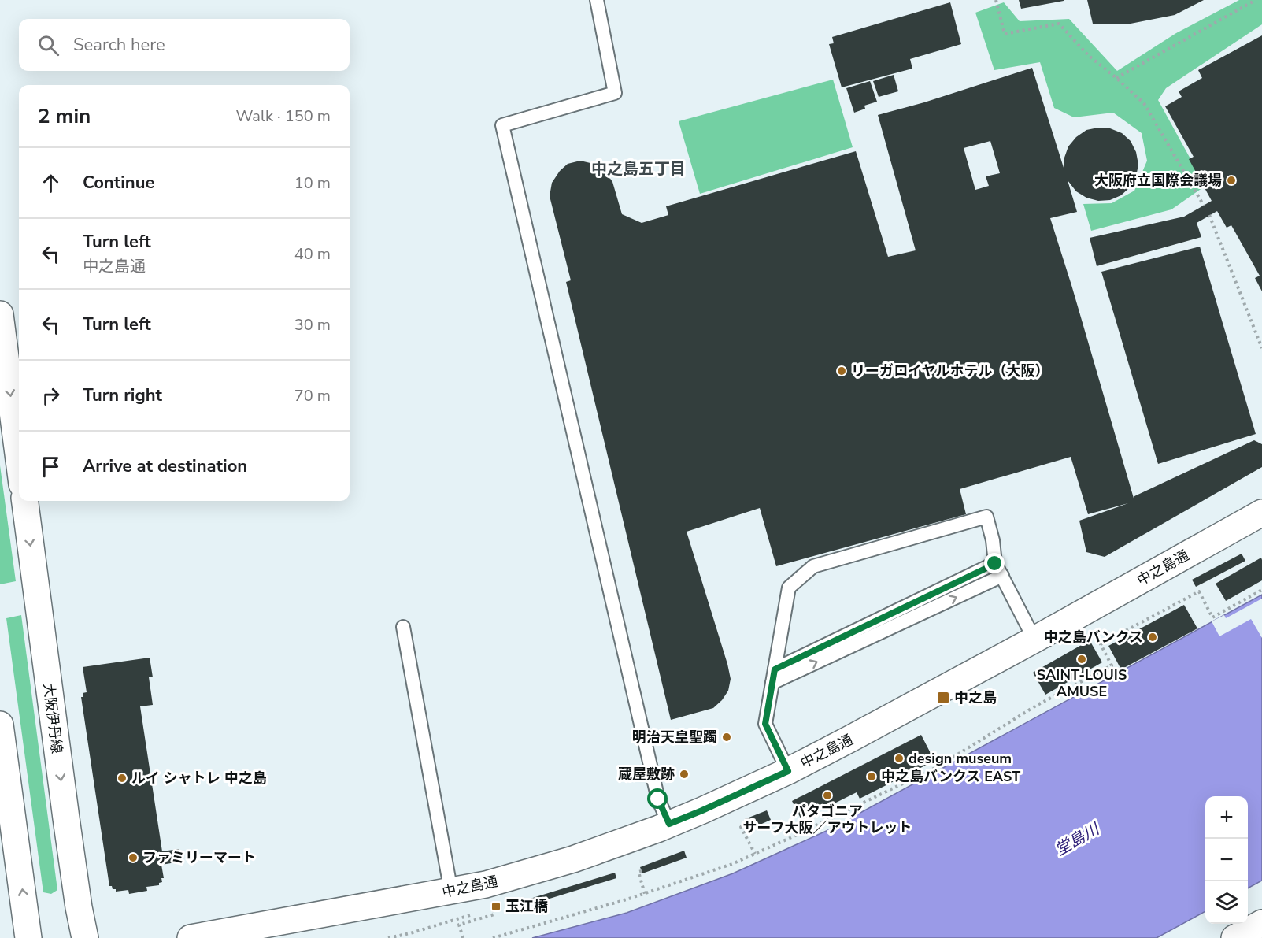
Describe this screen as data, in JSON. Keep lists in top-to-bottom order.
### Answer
{
  "streets": {
    "street": ["中之島通", "大阪伊丹線"]
  },
  "districts": ["中之島五丁目"],
  "water": ["堂島川"],
  "places": {
    "other": [
      "大阪府立国際会議場",
      "リーガロイヤルホテル（大阪）",
      "中之島バンクス",
      "SAINT-LOUIS AMUSE",
      "明治天皇聖躅",
      "design museum",
      "蔵屋敷跡",
      "中之島バンクス EAST",
      "ルイ シャトレ 中之島",
      "パタゴニア サーフ大阪／アウトレット",
      "ファミリーマート"
    ],
    "transit": ["中之島", "玉江橋"]
  },
  "page": {
    "search": "Search here",
    "heading": ["2 min", "Walk · 150 m"],
    "list": [
      ["Continue", "10 m"],
      ["Turn left", "中之島通", "40 m"],
      ["Turn left", "30 m"],
      ["Turn right", "70 m"],
      "Arrive at destination"
    ],
    "map_buttons": ["+", "−"]
  }
}
